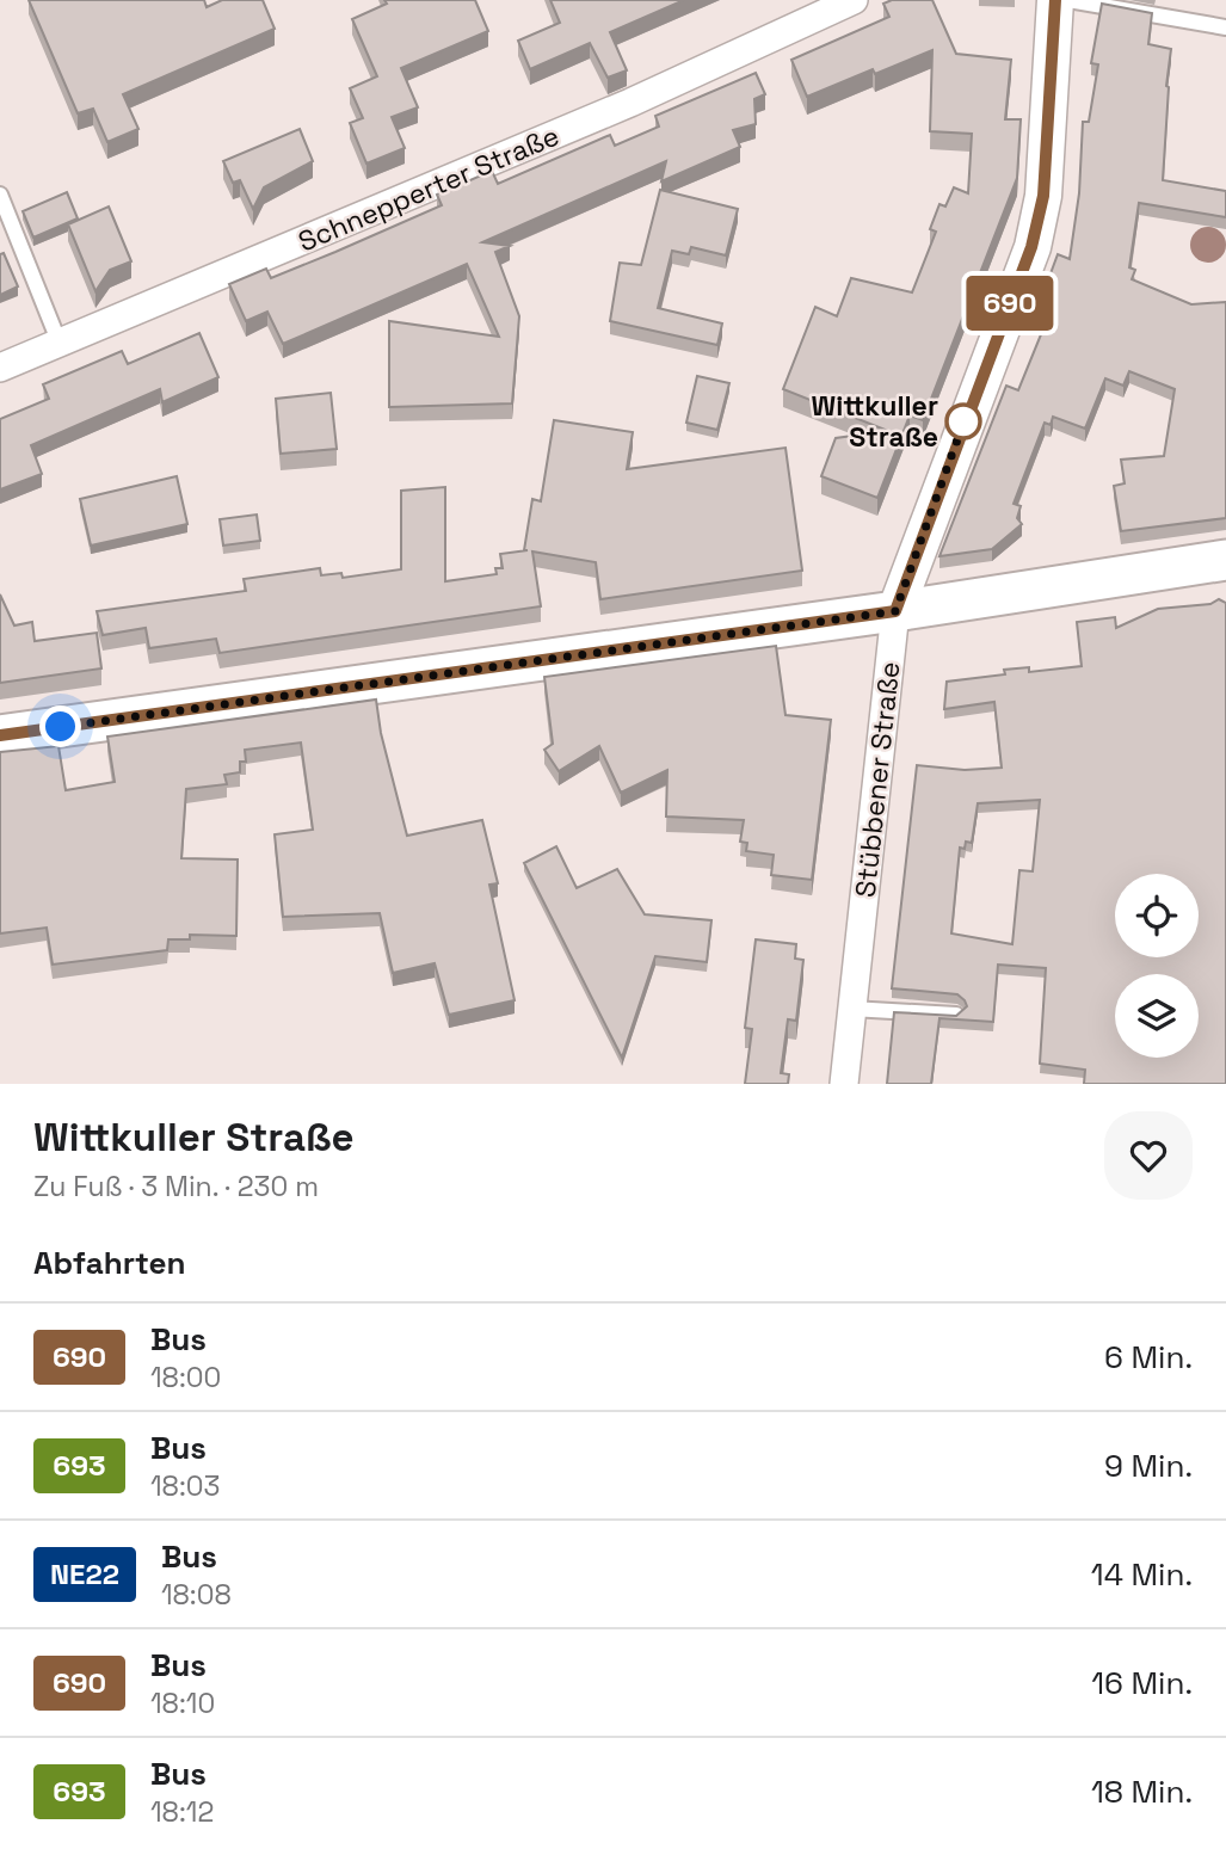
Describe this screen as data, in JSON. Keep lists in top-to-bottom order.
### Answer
{
  "streets": {
    "street": ["Schnepperter Straße", "Stübbener Straße"]
  },
  "places": ["Wittkuller Straße"],
  "lines": ["bus line 690"],
  "page": {
    "on_map": "690",
    "heading": [
      ["Wittkuller Straße", "Zu Fuß · 3 Min. · 230 m"],
      "Abfahrten"
    ],
    "list": [
      {
        "mark": "690",
        "name": "Bus",
        "note": "18:00",
        "value": "6 Min."
      },
      {
        "mark": "693",
        "name": "Bus",
        "note": "18:03",
        "value": "9 Min."
      },
      {
        "mark": "NE22",
        "name": "Bus",
        "note": "18:08",
        "value": "14 Min."
      },
      {
        "mark": "690",
        "name": "Bus",
        "note": "18:10",
        "value": "16 Min."
      },
      {
        "mark": "693",
        "name": "Bus",
        "note": "18:12",
        "value": "18 Min."
      }
    ]
  }
}
